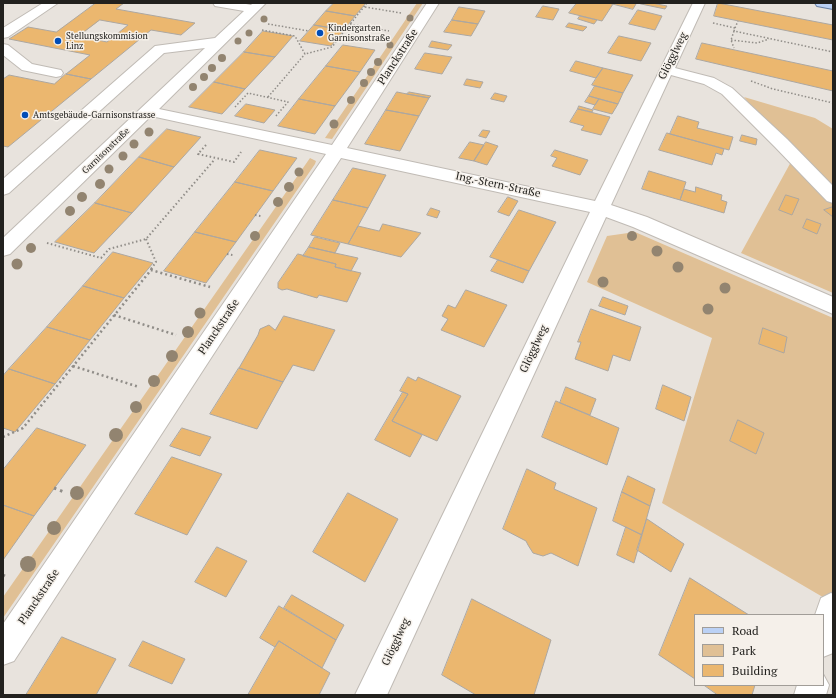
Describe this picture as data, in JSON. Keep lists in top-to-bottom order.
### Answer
{
  "streets": {
    "street": [
      "Glögglweg",
      "Planckstraße",
      "Garnisonstraße",
      "Ing.-Stern-Straße"
    ]
  },
  "crossings": [
    ["Glögglweg", "Ing.-Stern-Straße"],
    ["Planckstraße", "Ing.-Stern-Straße"],
    ["Garnisonstraße", "Ing.-Stern-Straße"]
  ],
  "places": ["Kindergarten Garnisonstraße", "Stellungskommision Linz", "Amtsgebäude-Garnisonstrasse"],
  "legend": ["Road", "Park", "Building"]
}
